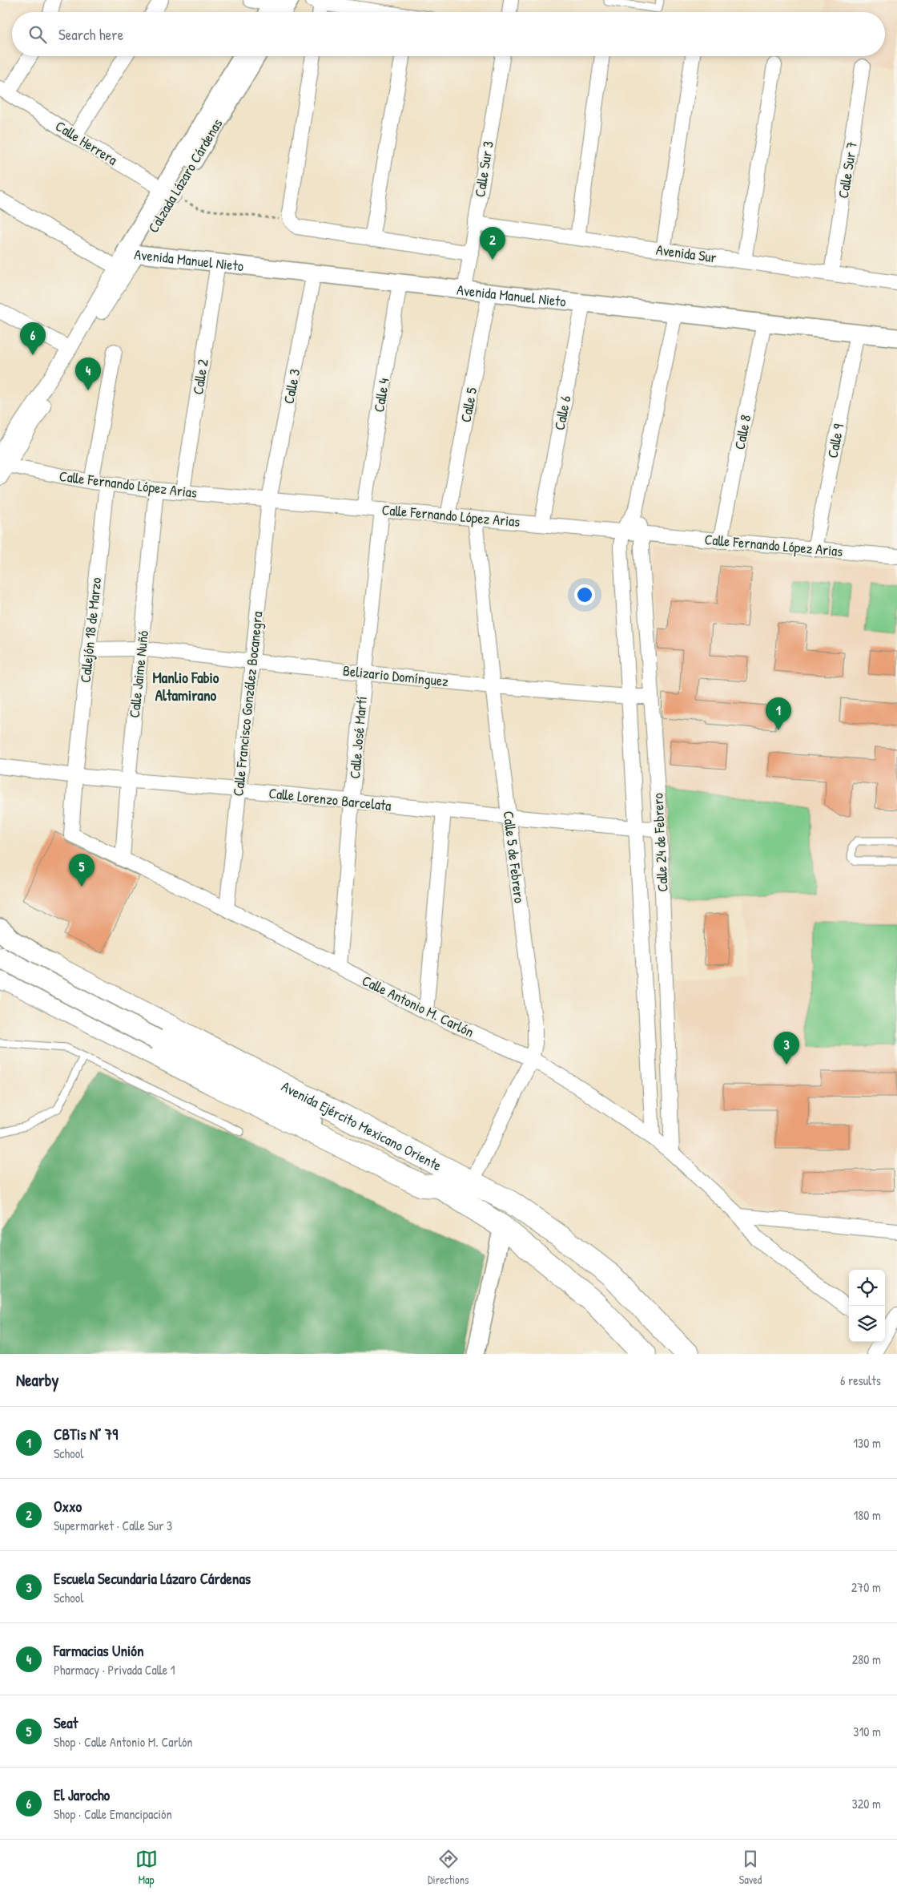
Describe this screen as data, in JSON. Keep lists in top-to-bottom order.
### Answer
{
  "streets": {
    "main road": ["Avenida Ejército Mexicano Oriente"],
    "street": [
      "Calle Herrera",
      "Calle Sur 3",
      "Calle Sur 7",
      "Calzada Lázaro Cárdenas",
      "Avenida Sur",
      "Avenida Manuel Nieto",
      "Calle 2",
      "Calle 3",
      "Calle 4",
      "Calle 5",
      "Calle 6",
      "Calle 8",
      "Calle 9",
      "Calle Fernando López Arias",
      "Callejón 18 de Marzo",
      "Calle Jaime Nuñó",
      "Belizario Domínguez",
      "Calle Francisco González Bocanegra",
      "Calle José Martí",
      "Calle Lorenzo Barcelata",
      "Calle 24 de Febrero",
      "Calle 5 de Febrero",
      "Calle Antonio M. Carlón"
    ]
  },
  "crossings": [
    ["Calle Herrera", "Calzada Lázaro Cárdenas"],
    ["Calle Sur 3", "Avenida Sur"],
    ["Calle Sur 3", "Avenida Manuel Nieto"],
    ["Calle Sur 7", "Avenida Sur"],
    ["Calzada Lázaro Cárdenas", "Avenida Manuel Nieto"],
    ["Calzada Lázaro Cárdenas", "Calle Fernando López Arias"],
    ["Avenida Manuel Nieto", "Calle 2"],
    ["Avenida Manuel Nieto", "Calle 3"],
    ["Avenida Manuel Nieto", "Calle 4"],
    ["Avenida Manuel Nieto", "Calle 5"],
    ["Avenida Manuel Nieto", "Calle 6"],
    ["Avenida Manuel Nieto", "Calle 8"],
    ["Avenida Manuel Nieto", "Calle 9"],
    ["Calle 2", "Calle Fernando López Arias"],
    ["Calle 3", "Calle Fernando López Arias"],
    ["Calle 3", "Calle Francisco González Bocanegra"],
    ["Calle 4", "Calle Fernando López Arias"],
    ["Calle 5", "Calle Fernando López Arias"],
    ["Calle 6", "Calle Fernando López Arias"],
    ["Calle 8", "Calle Fernando López Arias"],
    ["Calle 9", "Calle Fernando López Arias"],
    ["Calle Fernando López Arias", "Callejón 18 de Marzo"],
    ["Calle Fernando López Arias", "Calle Jaime Nuñó"],
    ["Calle Fernando López Arias", "Calle Francisco González Bocanegra"],
    ["Calle Fernando López Arias", "Calle José Martí"],
    ["Calle Fernando López Arias", "Calle 24 de Febrero"],
    ["Calle Fernando López Arias", "Calle 5 de Febrero"],
    ["Callejón 18 de Marzo", "Belizario Domínguez"],
    ["Callejón 18 de Marzo", "Calle Lorenzo Barcelata"],
    ["Callejón 18 de Marzo", "Calle Antonio M. Carlón"],
    ["Calle Jaime Nuñó", "Belizario Domínguez"],
    ["Calle Jaime Nuñó", "Calle Lorenzo Barcelata"],
    ["Calle Jaime Nuñó", "Calle Antonio M. Carlón"],
    ["Belizario Domínguez", "Calle Francisco González Bocanegra"],
    ["Belizario Domínguez", "Calle José Martí"],
    ["Belizario Domínguez", "Calle 24 de Febrero"],
    ["Belizario Domínguez", "Calle 5 de Febrero"],
    ["Calle Francisco González Bocanegra", "Calle Lorenzo Barcelata"],
    ["Calle Francisco González Bocanegra", "Calle Antonio M. Carlón"],
    ["Calle José Martí", "Calle Lorenzo Barcelata"],
    ["Calle José Martí", "Calle Antonio M. Carlón"],
    ["Calle Lorenzo Barcelata", "Calle 24 de Febrero"],
    ["Calle Lorenzo Barcelata", "Calle 5 de Febrero"],
    ["Calle 24 de Febrero", "Calle Antonio M. Carlón"],
    ["Calle 5 de Febrero", "Calle Antonio M. Carlón"],
    ["Calle 5 de Febrero", "Avenida Ejército Mexicano Oriente"]
  ],
  "districts": ["Manlio Fabio Altamirano"],
  "page": {
    "search": "Search here",
    "pins": [
      "2",
      "6",
      "4",
      "1",
      "5",
      "3"
    ],
    "heading": ["Nearby", "6 results"],
    "list": [
      {
        "mark": "1",
        "name": "CBTis N° 79",
        "note": "School",
        "value": "130 m"
      },
      {
        "mark": "2",
        "name": "Oxxo",
        "note": "Supermarket · Calle Sur 3",
        "value": "180 m"
      },
      {
        "mark": "3",
        "name": "Escuela Secundaria Lázaro Cárdenas",
        "note": "School",
        "value": "270 m"
      },
      {
        "mark": "4",
        "name": "Farmacias Unión",
        "note": "Pharmacy · Privada Calle 1",
        "value": "280 m"
      },
      {
        "mark": "5",
        "name": "Seat",
        "note": "Shop · Calle Antonio M. Carlón",
        "value": "310 m"
      },
      {
        "mark": "6",
        "name": "El Jarocho",
        "note": "Shop · Calle Emancipación",
        "value": "320 m"
      }
    ],
    "nav": ["Map", "Directions", "Saved"]
  }
}
